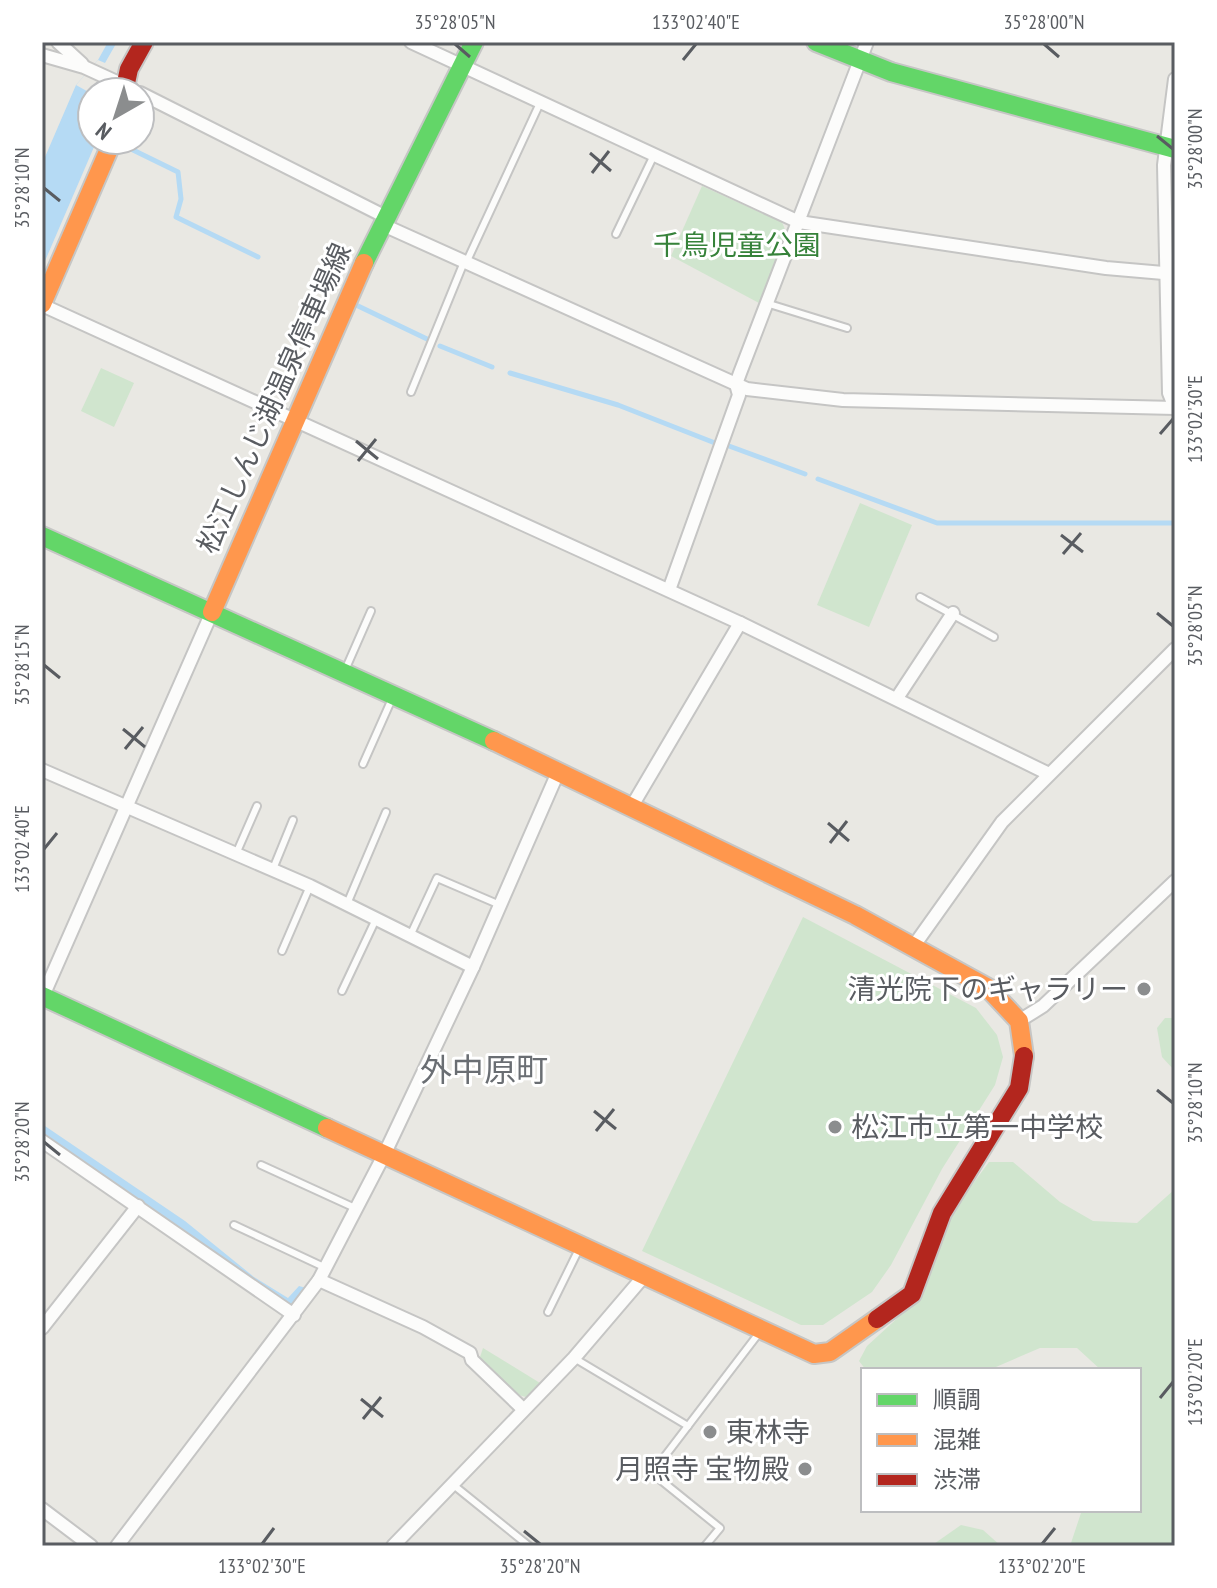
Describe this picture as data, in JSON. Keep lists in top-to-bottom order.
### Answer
{
  "streets": {
    "street": ["松江しんじ湖温泉停車場線"]
  },
  "districts": ["外中原町"],
  "parks": ["千鳥児童公園"],
  "places": [
    "清光院下のギャラリー",
    "松江市立第一中学校",
    "東林寺",
    "月照寺 宝物殿"
  ],
  "legend": ["順調", "混雑", "渋滞"],
  "north": "bottom left",
  "coordinates": [
    "35°28'05\"N",
    "133°02'40\"E",
    "35°28'00\"N",
    "35°28'10\"N",
    "133°02'30\"E",
    "35°28'15\"N",
    "35°28'20\"N",
    "133°02'20\"E"
  ]
}
